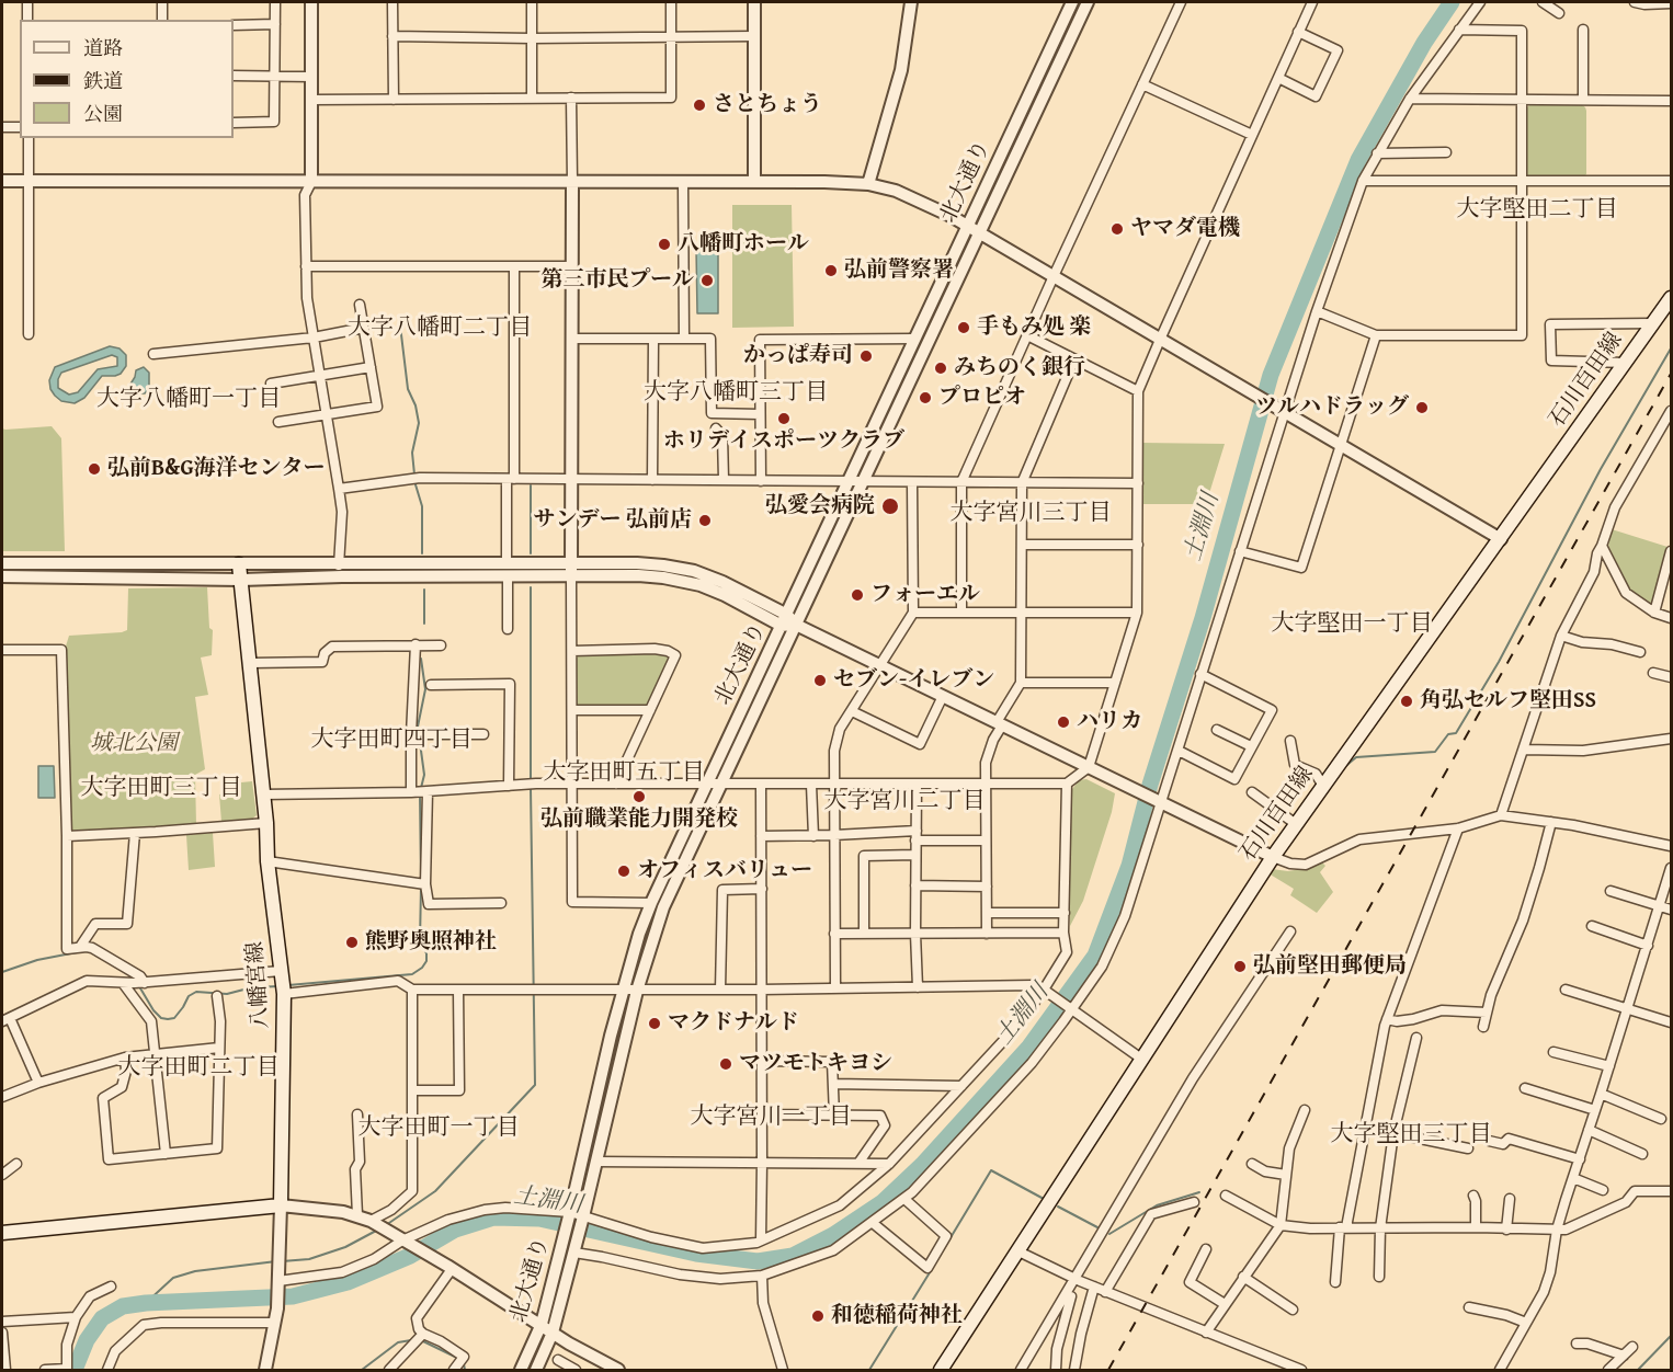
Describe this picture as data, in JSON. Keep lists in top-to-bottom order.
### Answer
{
  "streets": {
    "main road": ["石川百田線", "八幡宮線"],
    "street": ["北大通り"]
  },
  "districts": [
    "大字堅田二丁目",
    "大字八幡町二丁目",
    "大字八幡町三丁目",
    "大字八幡町一丁目",
    "大字宮川三丁目",
    "大字堅田一丁目",
    "大字田町四丁目",
    "大字田町五丁目",
    "大字田町三丁目",
    "大字宮川二丁目",
    "大字田町二丁目",
    "大字宮川一丁目",
    "大字田町一丁目",
    "大字堅田三丁目"
  ],
  "water": ["土淵川"],
  "parks": ["城北公園"],
  "places": [
    "さとちょう",
    "ヤマダ電機",
    "八幡町ホール",
    "弘前警察署",
    "第三市民プール",
    "手もみ処 楽",
    "かっぱ寿司",
    "みちのく銀行",
    "プロピオ",
    "ツルハドラッグ",
    "ホリデイスポーツクラブ",
    "弘前B&G海洋センター",
    "弘愛会病院",
    "サンデー 弘前店",
    "フォーエル",
    "セブン-イレブン",
    "角弘セルフ堅田SS",
    "ハリカ",
    "弘前職業能力開発校",
    "オフィスバリュー",
    "熊野奥照神社",
    "弘前堅田郵便局",
    "マクドナルド",
    "マツモトキヨシ",
    "和徳稲荷神社"
  ],
  "legend": ["道路", "鉄道", "公園"]
}
